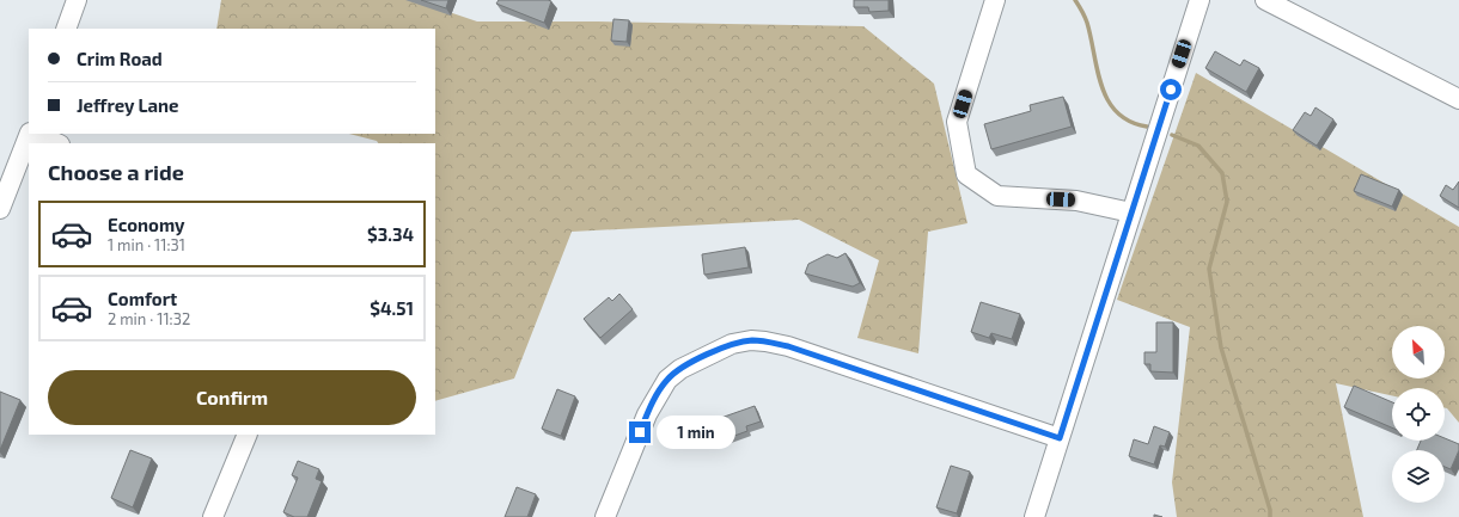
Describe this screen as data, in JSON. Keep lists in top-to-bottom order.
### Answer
{
  "north": "top left",
  "page": {
    "banner": ["Crim Road", "Jeffrey Lane"],
    "heading": "Choose a ride",
    "list": [
      {
        "name": "Economy",
        "note": "1 min · 11:31",
        "value": "$3.34"
      },
      {
        "name": "Comfort",
        "note": "2 min · 11:32",
        "value": "$4.51"
      }
    ],
    "buttons": "Confirm",
    "bubble": "1 min"
  }
}
